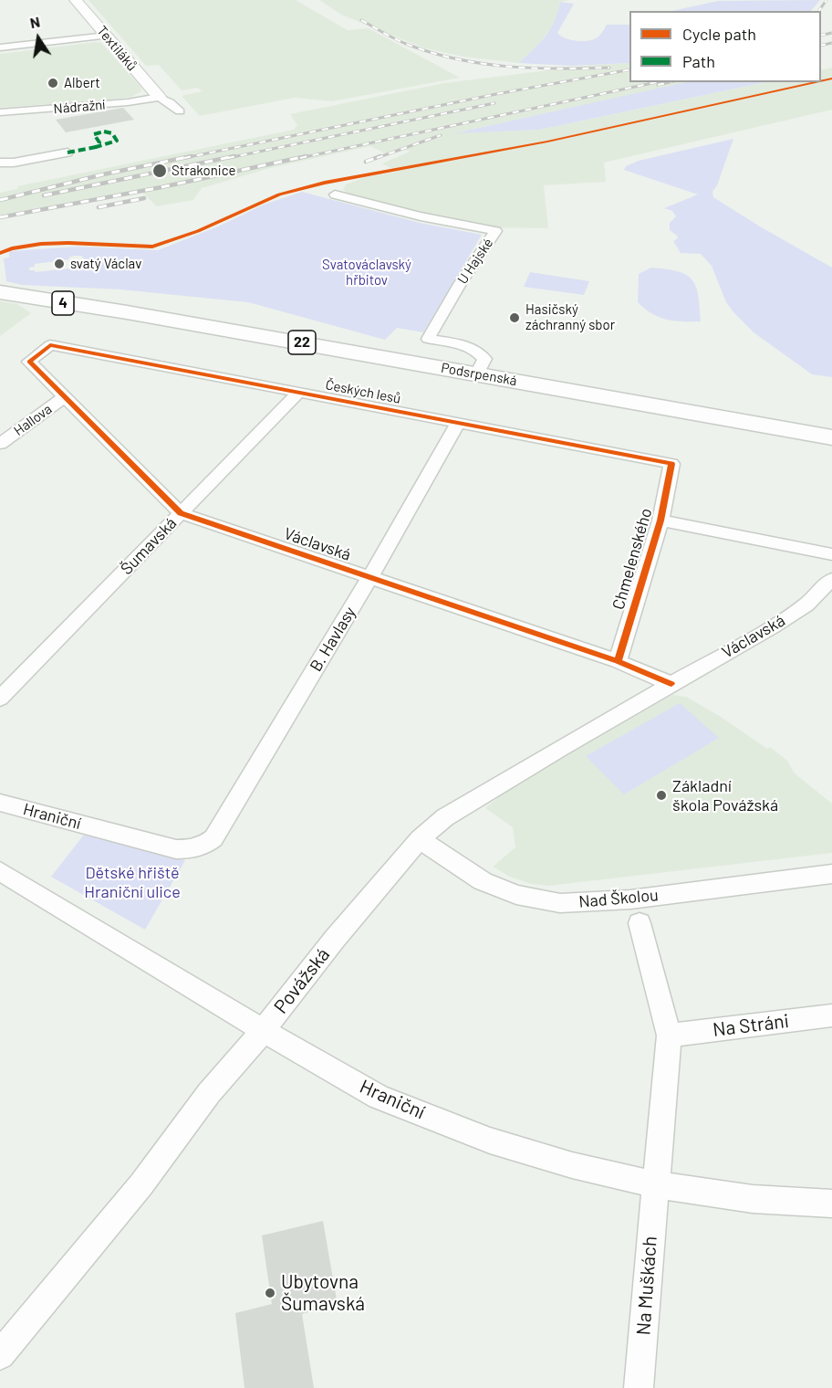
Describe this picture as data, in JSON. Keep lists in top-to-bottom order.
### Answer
{
  "streets": {
    "main road": ["4", "22", "Podsrpenská"],
    "street": [
      "Textiláků",
      "Nádražní",
      "U Hajské",
      "Českých lesů",
      "Hallova",
      "Václavská",
      "Šumavská",
      "Chmelenského",
      "B. Havlasy",
      "Hraniční",
      "Nad Školou",
      "Povážská",
      "Na Stráni",
      "Na Muškách"
    ]
  },
  "crossings": [
    ["Textiláků", "Nádražní"],
    ["U Hajské", "Podsrpenská"],
    ["Českých lesů", "Václavská"],
    ["Českých lesů", "Šumavská"],
    ["Českých lesů", "Chmelenského"],
    ["Českých lesů", "B. Havlasy"],
    ["Hallova", "Václavská"],
    ["Václavská", "Šumavská"],
    ["Václavská", "Chmelenského"],
    ["Václavská", "B. Havlasy"],
    ["Václavská", "Povážská"],
    ["B. Havlasy", "Hraniční"],
    ["Hraniční", "Povážská"],
    ["Hraniční", "Na Muškách"],
    ["Nad Školou", "Povážská"]
  ],
  "parks": ["Svatováclavský hřbitov", "Dětské hřiště Hraniční ulice"],
  "places": [
    "Albert",
    "Strakonice",
    "svatý Václav",
    "Hasičský záchranný sbor",
    "Základní škola Povážská",
    "Ubytovna Šumavská"
  ],
  "legend": ["Cycle path", "Path"],
  "north": "top"
}
